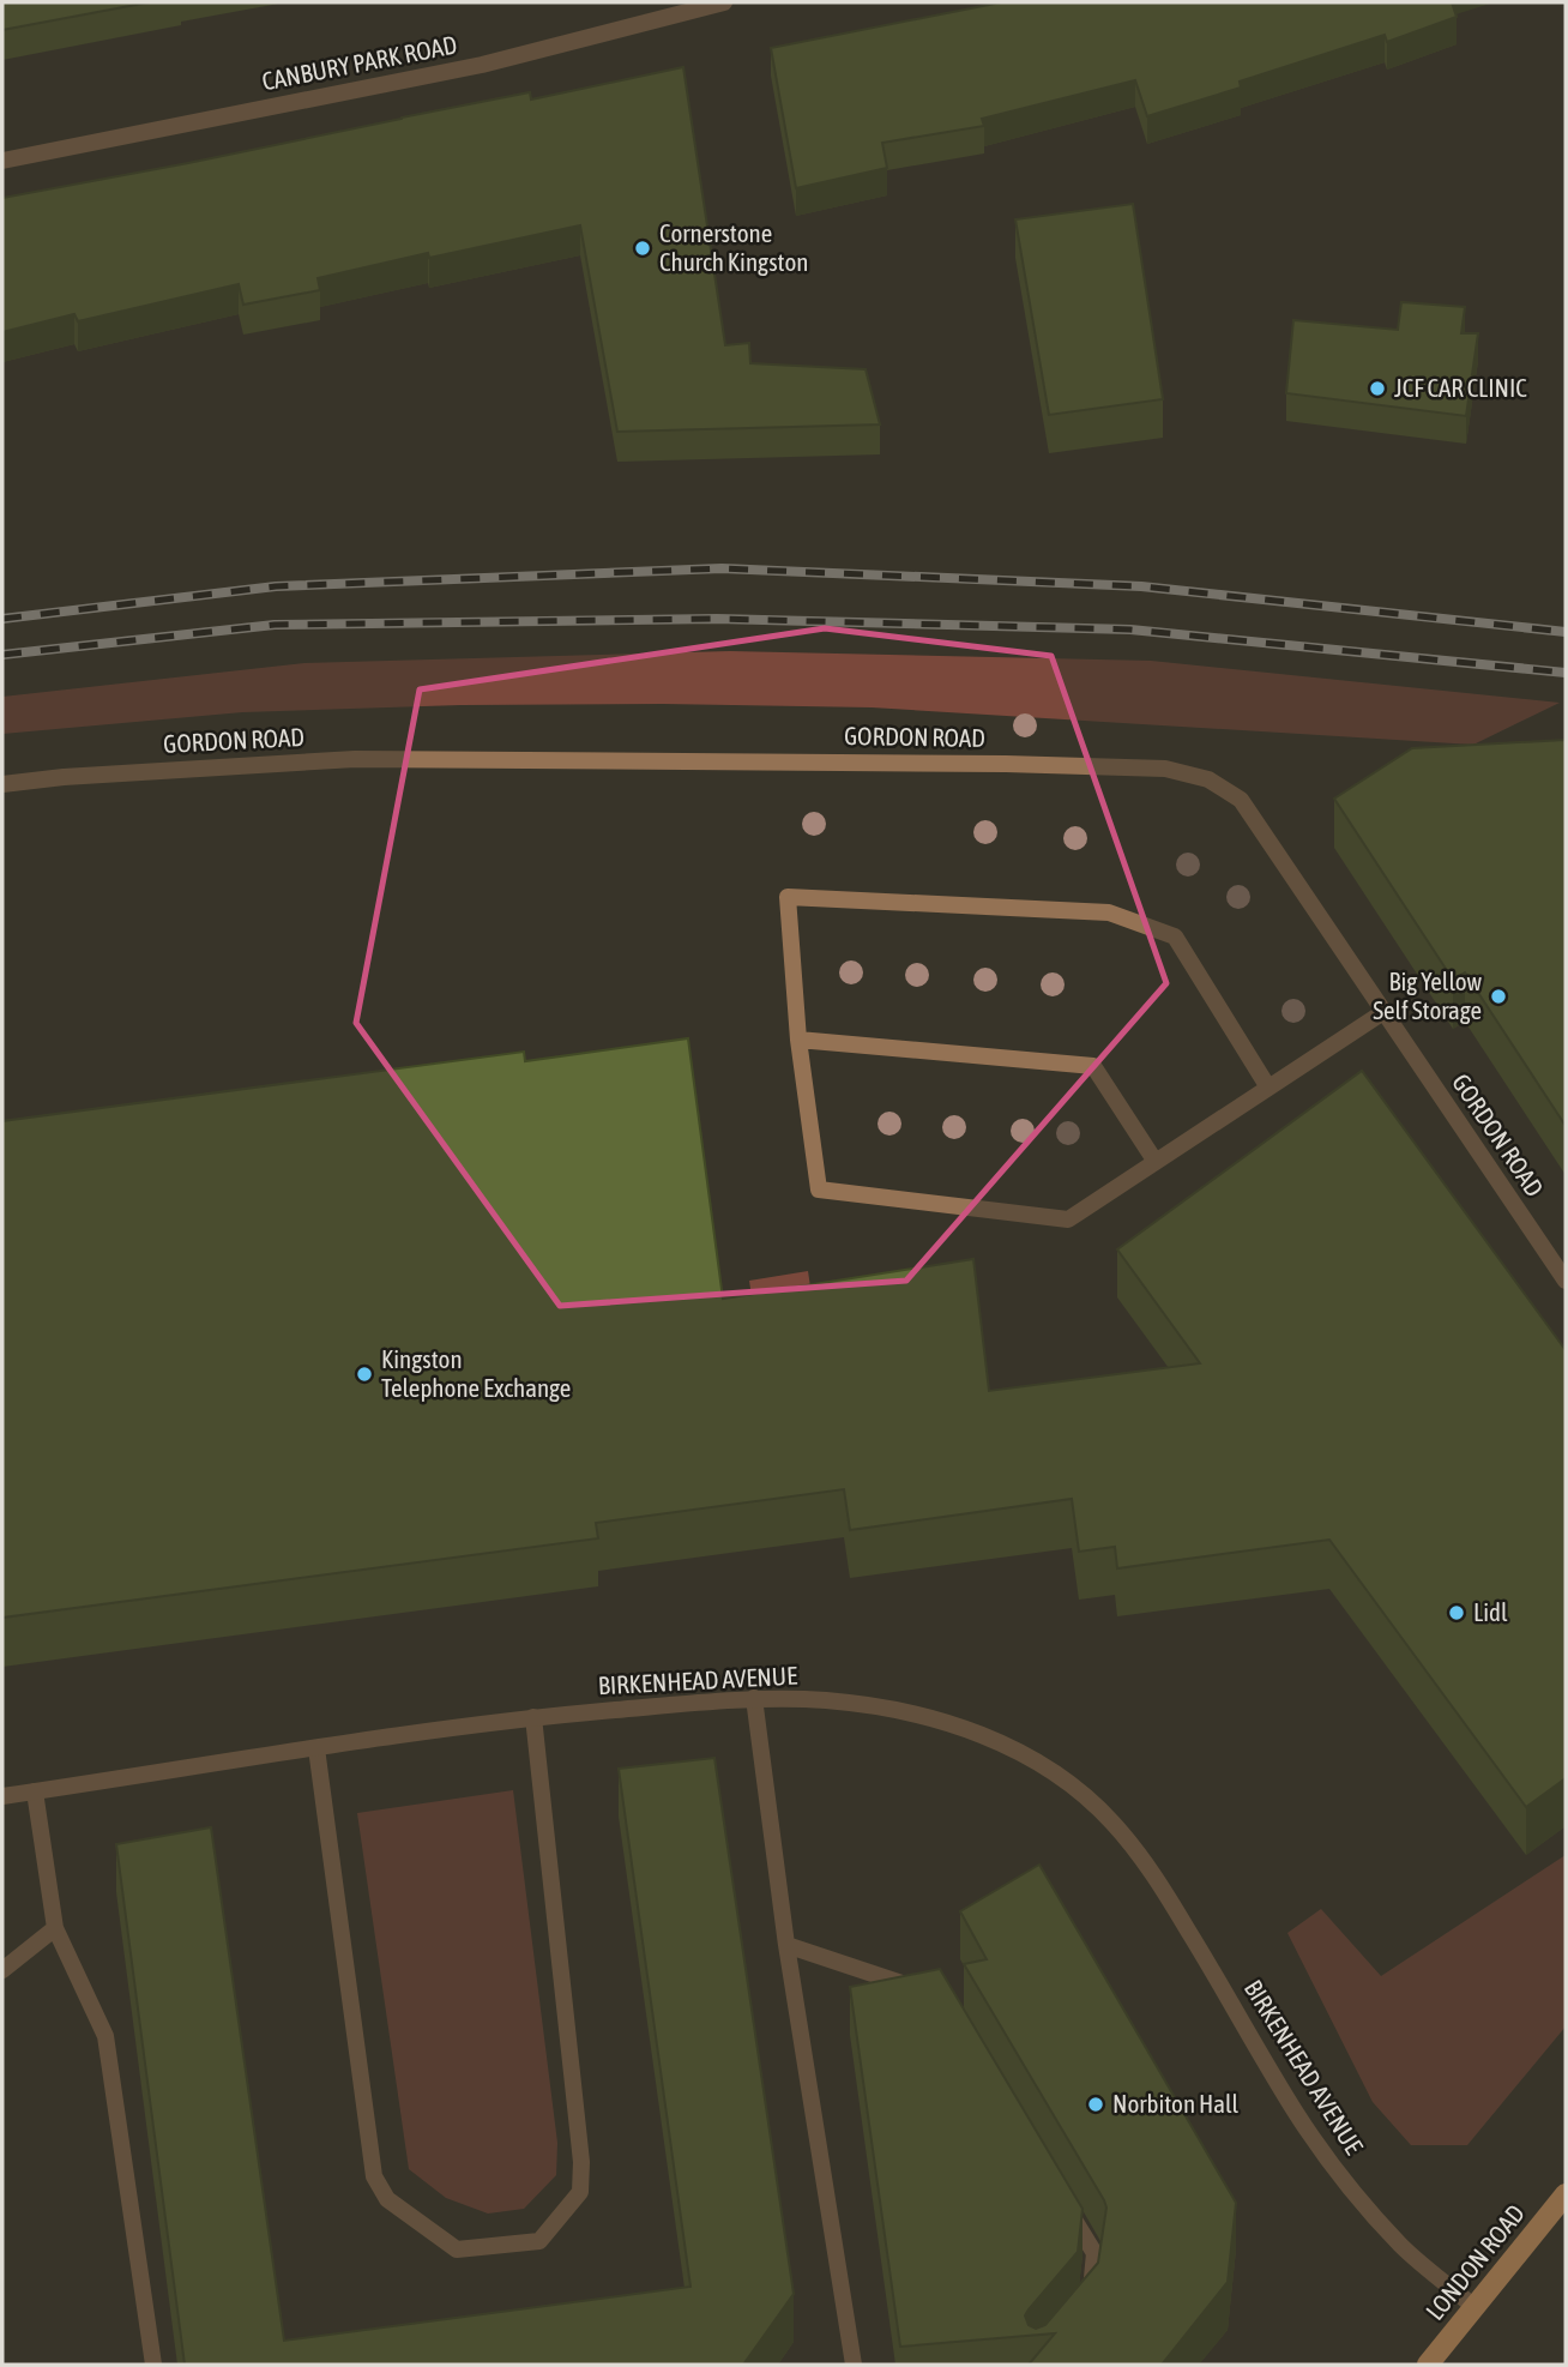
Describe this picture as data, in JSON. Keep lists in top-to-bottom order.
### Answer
{
  "streets": {
    "main road": ["LONDON ROAD"],
    "street": ["CANBURY PARK ROAD", "GORDON ROAD", "BIRKENHEAD AVENUE"]
  },
  "crossings": [
    ["BIRKENHEAD AVENUE", "LONDON ROAD"]
  ],
  "places": [
    "Cornerstone Church Kingston",
    "JCF CAR CLINIC",
    "Big Yellow Self Storage",
    "Kingston Telephone Exchange",
    "Lidl",
    "Norbiton Hall"
  ]
}
